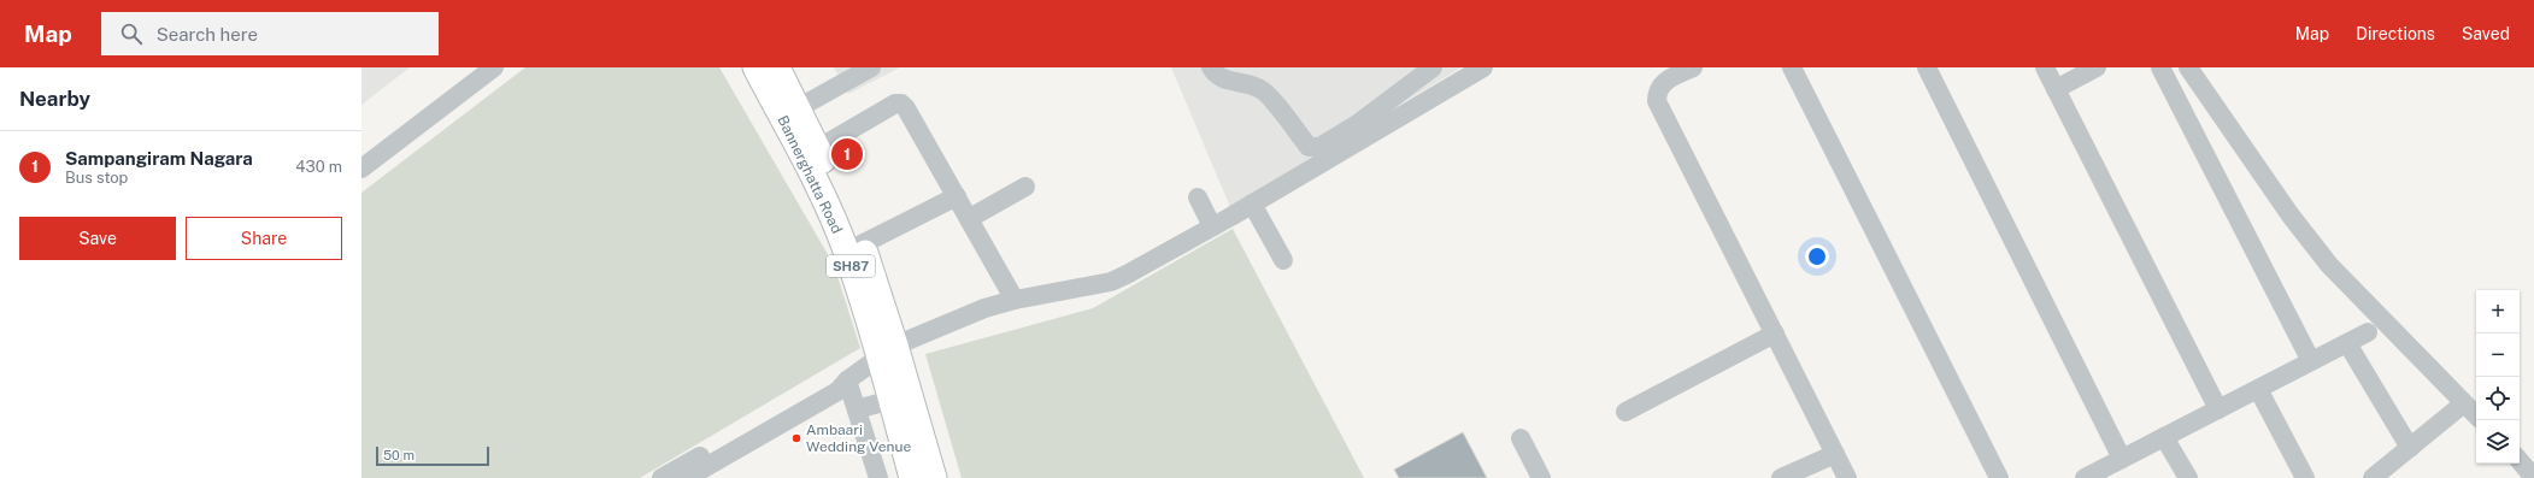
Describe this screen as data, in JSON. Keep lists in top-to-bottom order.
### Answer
{
  "streets": {
    "main road": ["Bannerghatta Road", "SH87"]
  },
  "places": ["Ambaari Wedding Venue"],
  "scale_bar": "50 m",
  "page": {
    "header": "Map",
    "search": "Search here",
    "nav": ["Map", "Directions", "Saved"],
    "heading": "Nearby",
    "list": [
      {
        "mark": "1",
        "name": "Sampangiram Nagara",
        "note": "Bus stop",
        "value": "430 m"
      }
    ],
    "pins": "1",
    "buttons": ["Save", "Share"],
    "map_buttons": ["+", "−"],
    "scale": "50 m"
  }
}
